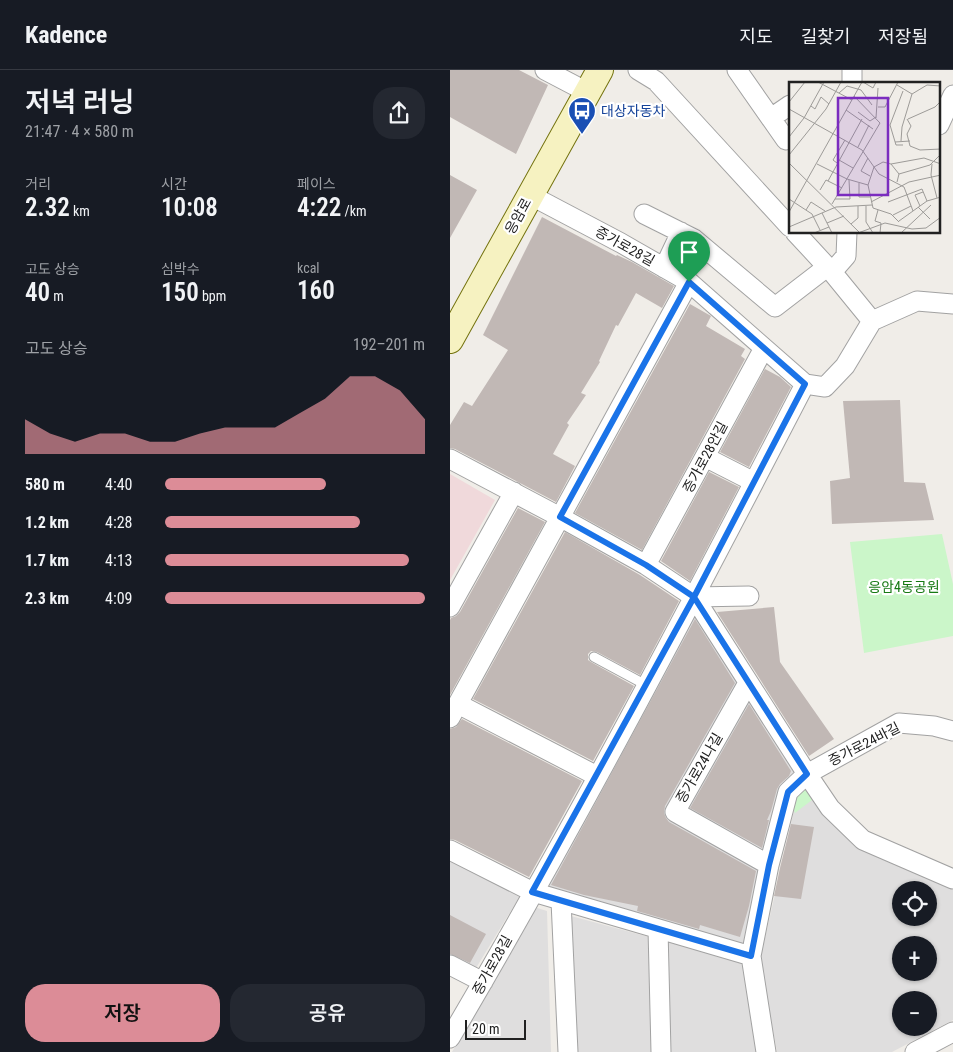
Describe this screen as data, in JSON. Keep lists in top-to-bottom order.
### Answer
{
  "streets": {
    "main road": ["응암로"],
    "street": [
      "증가로28길",
      "증가로28안길",
      "증가로24바길",
      "증가로24나길"
    ]
  },
  "crossings": [
    ["응암로", "증가로28길"],
    ["증가로28길", "증가로28안길"]
  ],
  "parks": ["응암4동공원"],
  "places": {
    "bus stop": ["대상자동차"]
  },
  "scale_bar": "20 m",
  "page": {
    "header": "Kadence",
    "nav": ["지도", "길찾기", "저장됨"],
    "heading": ["저녁 러닝", "21:47 · 4 × 580 m"],
    "stats": [
      ["거리", "2.32 km"],
      ["시간", "10:08"],
      ["페이스", "4:22 /km"],
      ["고도 상승", "40 m"],
      ["심박수", "150 bpm"],
      ["kcal", "160"]
    ],
    "chart": ["고도 상승", "192–201 m"],
    "list": [
      {
        "name": "580 m",
        "note": "4:40"
      },
      {
        "name": "1.2 km",
        "note": "4:28"
      },
      {
        "name": "1.7 km",
        "note": "4:13"
      },
      {
        "name": "2.3 km",
        "note": "4:09"
      }
    ],
    "map_buttons": ["+", "−"],
    "buttons": ["저장", "공유"],
    "scale": "20 m"
  }
}
